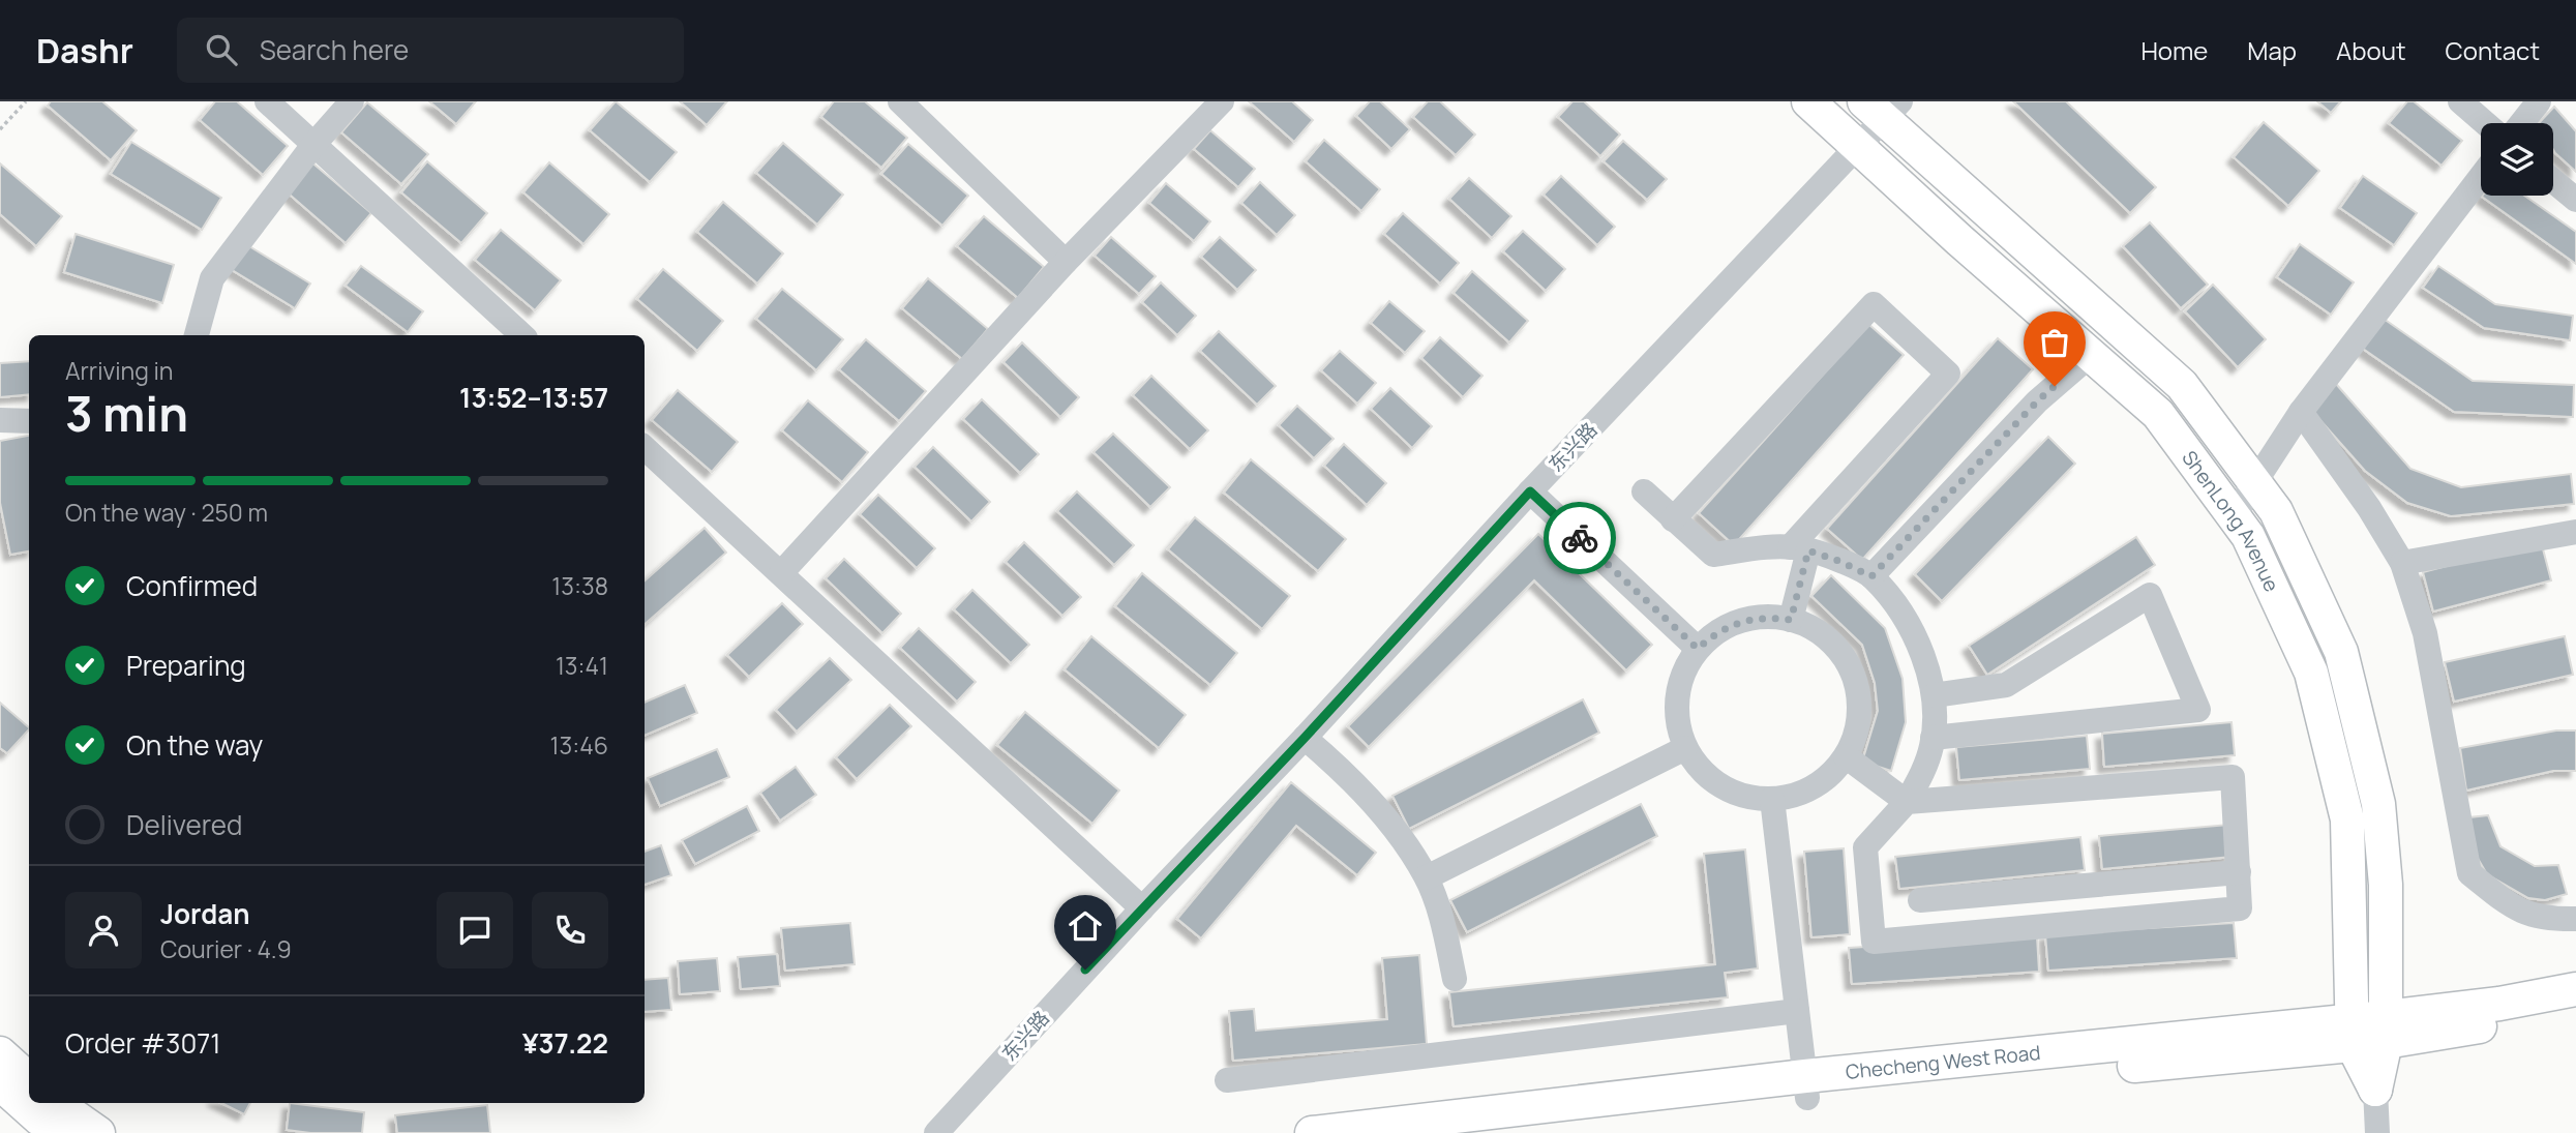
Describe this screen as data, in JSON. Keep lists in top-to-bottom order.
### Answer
{
  "streets": {
    "main road": ["ShenLong Avenue", "Checheng West Road"],
    "street": ["东兴路"]
  },
  "crossings": [
    ["东兴路", "ShenLong Avenue"],
    ["ShenLong Avenue", "Checheng West Road"]
  ],
  "page": {
    "header": "Dashr",
    "search": "Search here",
    "nav": [
      "Home",
      "Map",
      "About",
      "Contact"
    ],
    "heading": ["3 min", "Arriving in", "13:52–13:57"],
    "panel": [
      "Jordan",
      "Courier · 4.9",
      "Order #3071",
      "¥37.22"
    ],
    "bar": "On the way · 250 m",
    "list": [
      ["Confirmed", "13:38"],
      ["Preparing", "13:41"],
      ["On the way", "13:46"],
      "Delivered"
    ]
  }
}
